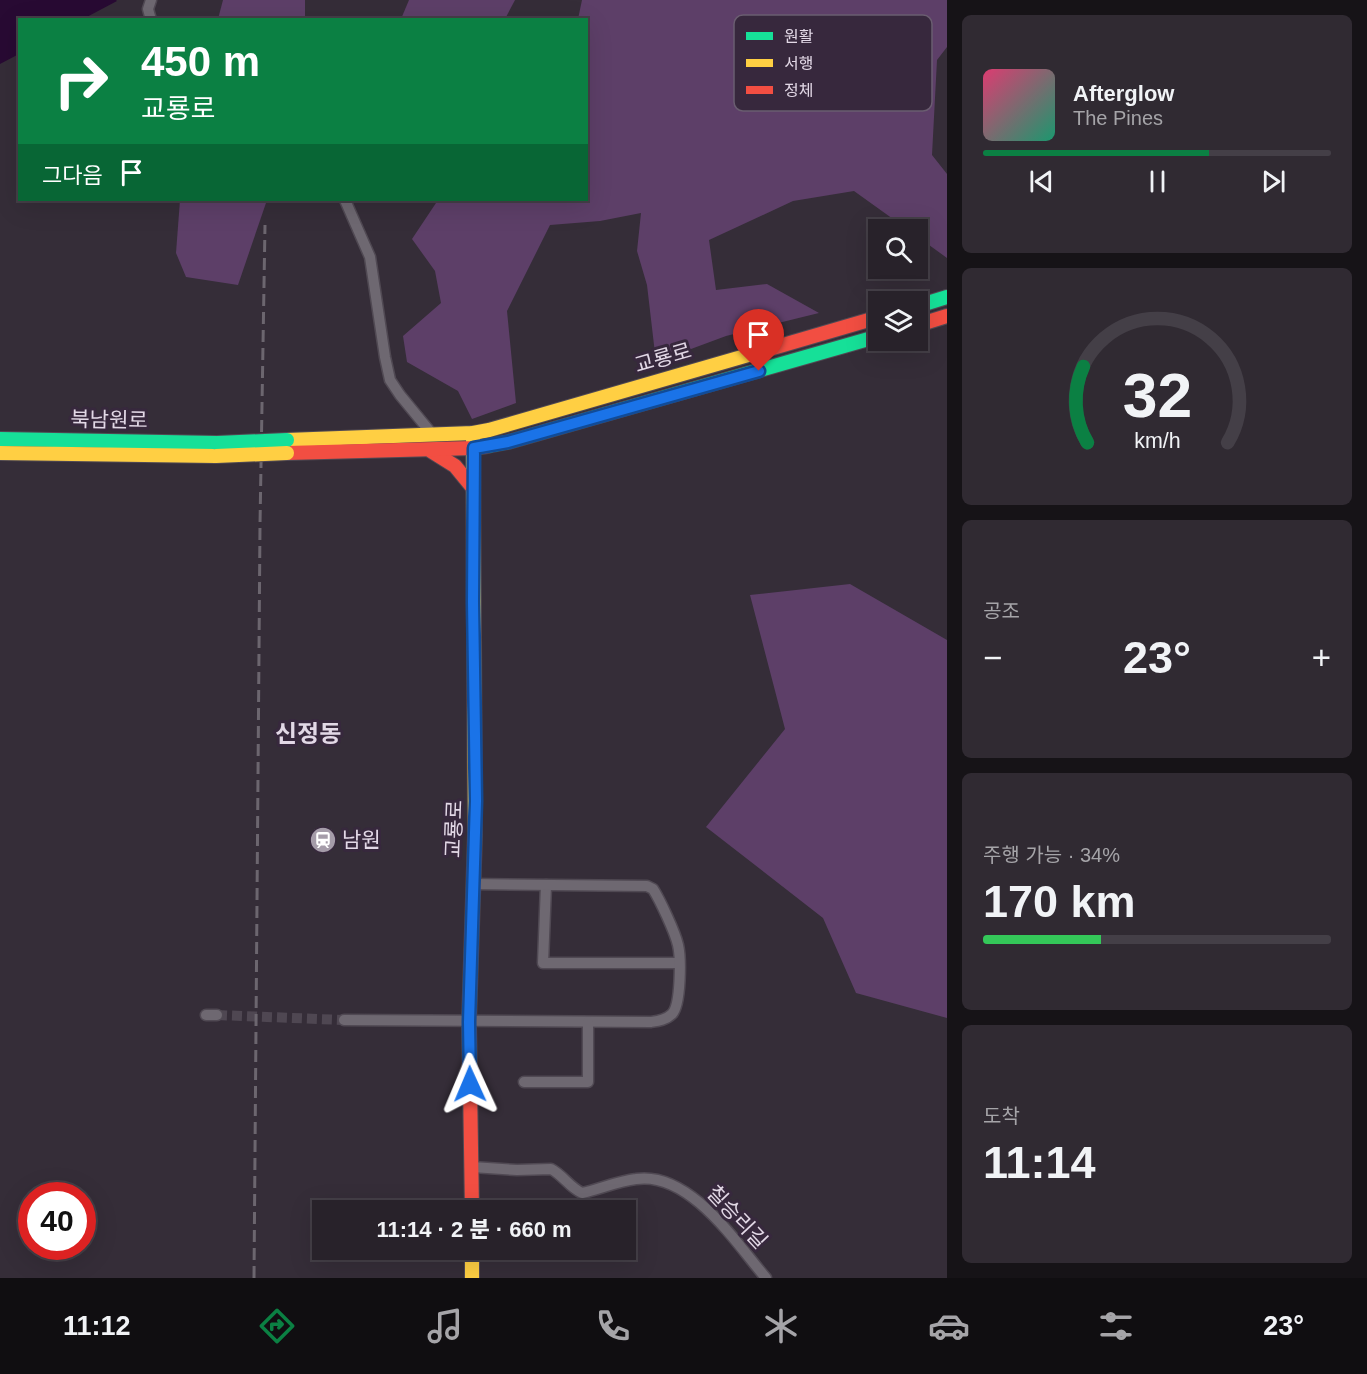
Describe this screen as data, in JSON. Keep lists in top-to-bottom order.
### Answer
{
  "streets": {
    "street": ["교룡로", "북남원로", "칠승리길"]
  },
  "crossings": [
    ["교룡로", "칠승리길"]
  ],
  "districts": ["신정동"],
  "places": {
    "station": ["남원"]
  },
  "legend": ["원활", "서행", "정체"],
  "page": {
    "turn": ["450 m", "교룡로"],
    "song": ["Afterglow", "The Pines"],
    "then": "그다음",
    "tile": [
      "공조",
      ["주행 가능 · 34%", "170 km"],
      ["도착", "11:14"]
    ],
    "heat": ["−", "23°", "+"],
    "limit": "40",
    "trip": "11:14 · 2 분 · 660 m",
    "tabs": ["11:12", "23°"],
    "gauge": ["32", "km/h"]
  }
}
